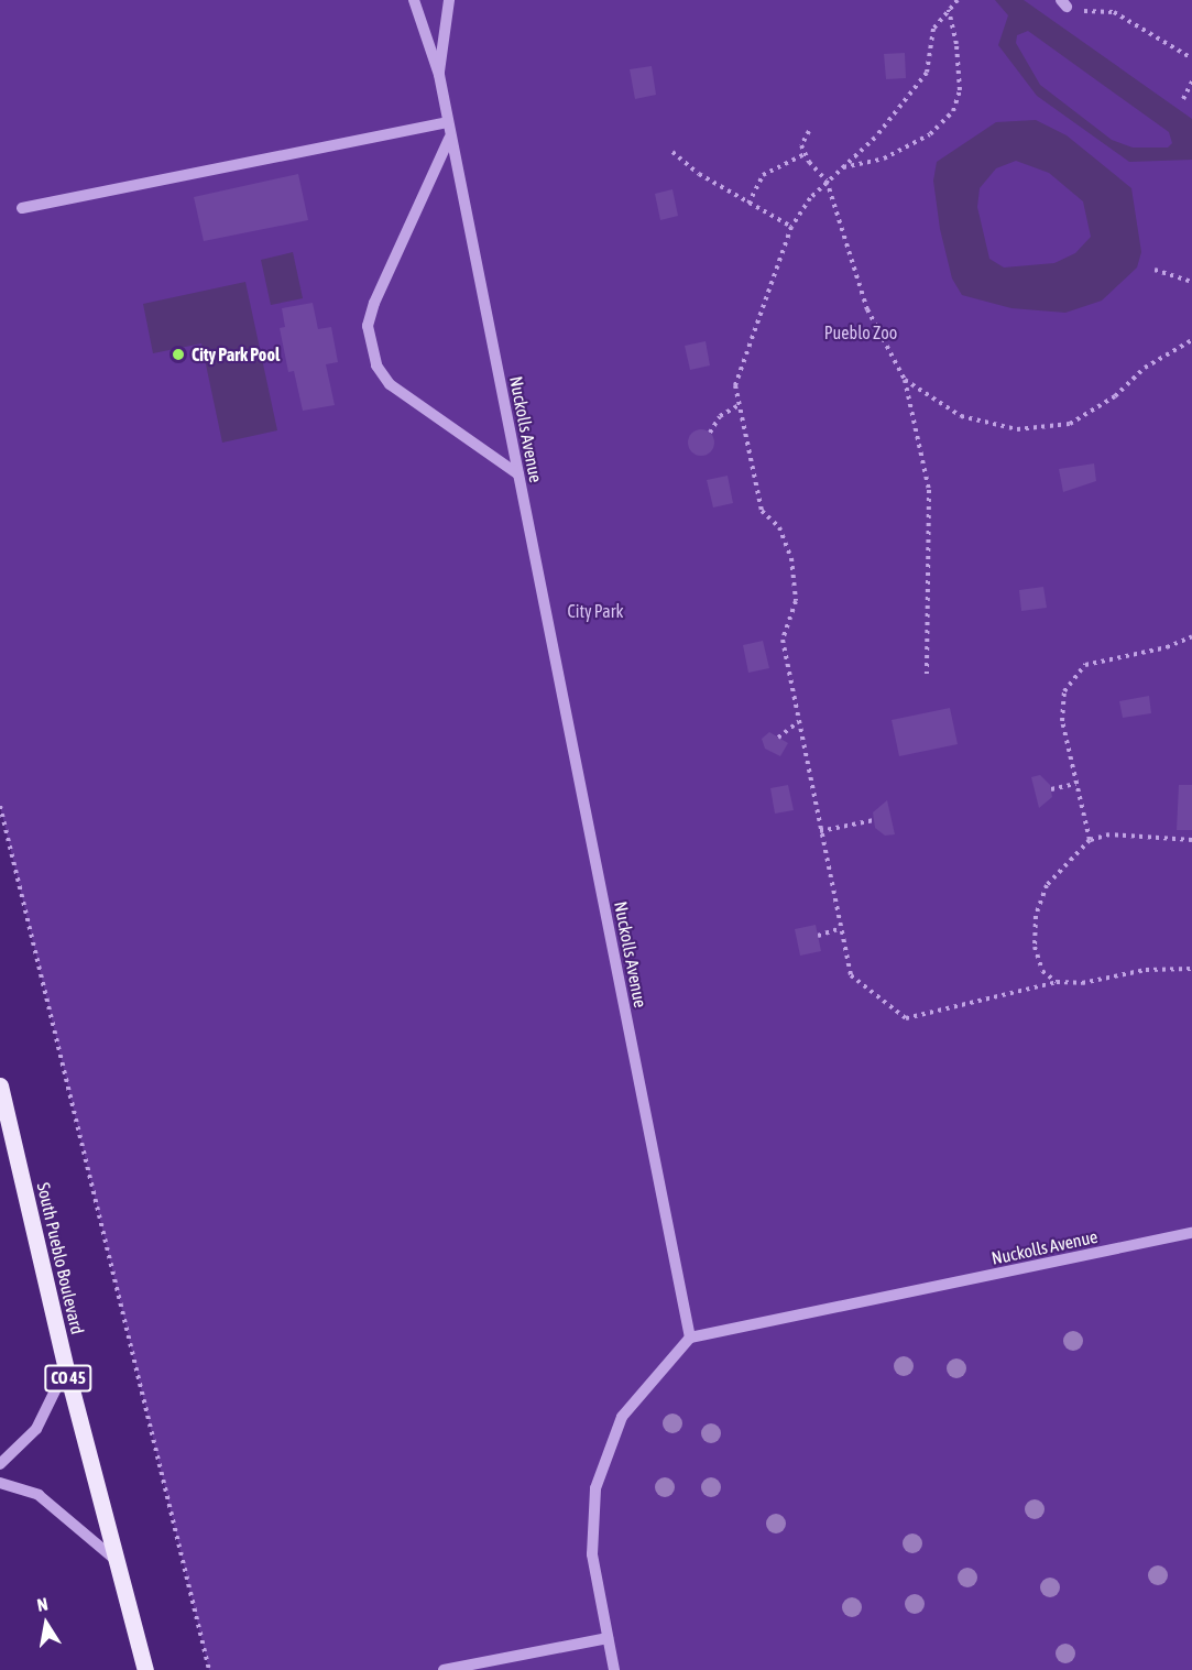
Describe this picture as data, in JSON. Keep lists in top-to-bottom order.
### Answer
{
  "streets": {
    "main road": ["South Pueblo Boulevard", "CO 45"],
    "street": ["Nuckolls Avenue"]
  },
  "parks": ["Pueblo Zoo", "City Park"],
  "places": ["City Park Pool"],
  "north": "top"
}
